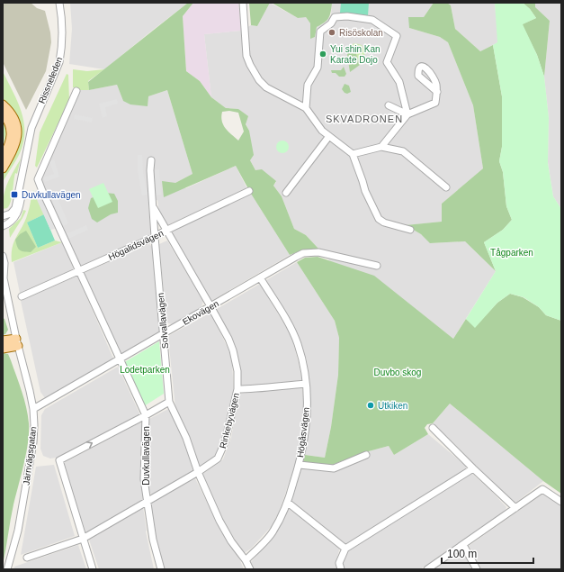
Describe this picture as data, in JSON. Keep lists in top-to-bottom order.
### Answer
{
  "streets": {
    "street": [
      "Rissneleden",
      "Högalidsvägen",
      "Ekovägen",
      "Solvallavägen",
      "Rinkebyvägen",
      "Högåsvägen",
      "Järnvägsgatan",
      "Duvkullavägen"
    ]
  },
  "crossings": [
    ["Högalidsvägen", "Solvallavägen"],
    ["Högalidsvägen", "Rinkebyvägen"],
    ["Högalidsvägen", "Duvkullavägen"],
    ["Ekovägen", "Solvallavägen"],
    ["Ekovägen", "Rinkebyvägen"],
    ["Ekovägen", "Högåsvägen"],
    ["Ekovägen", "Järnvägsgatan"],
    ["Ekovägen", "Duvkullavägen"],
    ["Solvallavägen", "Rinkebyvägen"],
    ["Solvallavägen", "Högåsvägen"],
    ["Rinkebyvägen", "Duvkullavägen"]
  ],
  "districts": ["SKVADRONEN"],
  "parks": ["Tågparken", "Lodetparken", "Duvbo skog"],
  "places": {
    "other": ["Risöskolan", "Yui shin Kan Karate Dojo", "Utkiken"],
    "transit": ["Duvkullavägen"]
  },
  "scale_bar": "100 m"
}
